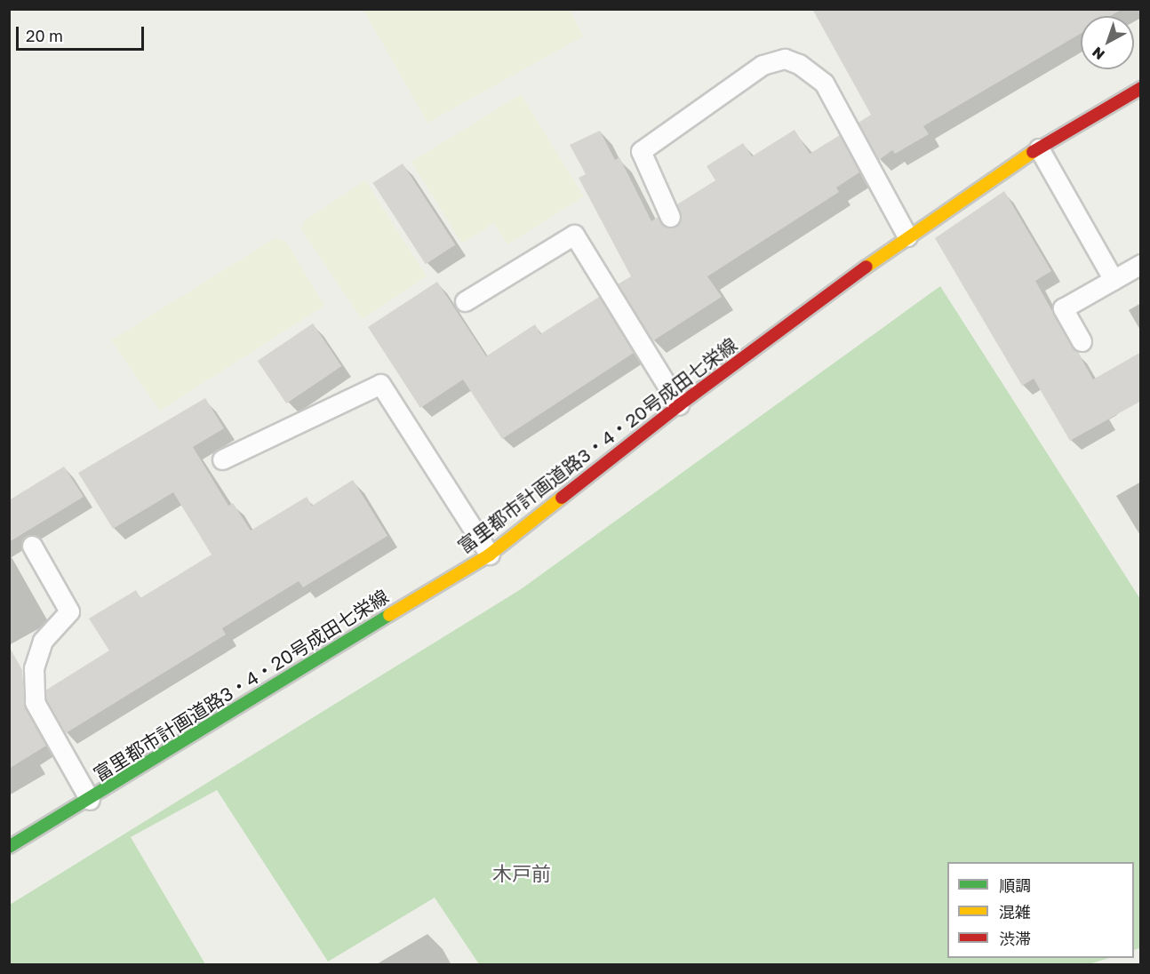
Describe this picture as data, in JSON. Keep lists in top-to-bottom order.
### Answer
{
  "streets": {
    "street": ["富里都市計画道路3・4・20号成田七栄線"]
  },
  "districts": ["木戸前"],
  "legend": ["順調", "混雑", "渋滞"],
  "scale_bar": "20 m",
  "north": "bottom left"
}
